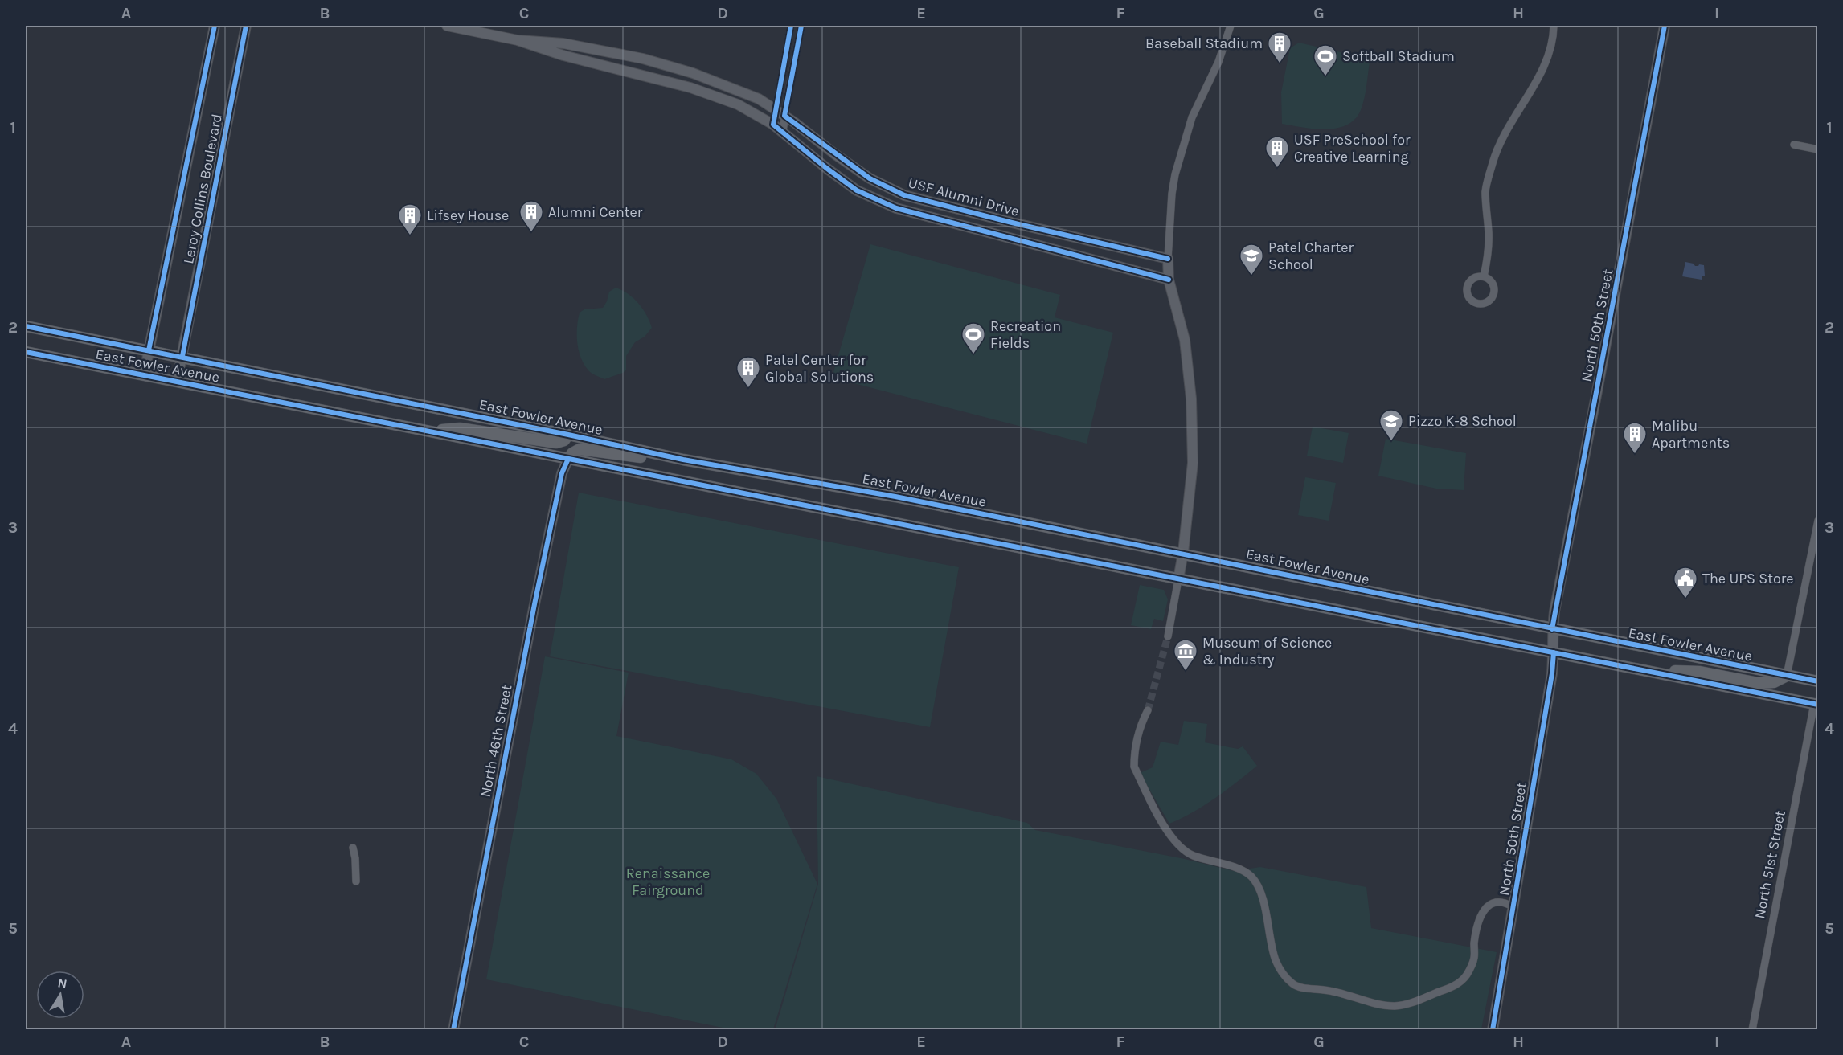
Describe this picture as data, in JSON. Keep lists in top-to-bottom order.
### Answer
{
  "streets": {
    "main road": ["East Fowler Avenue"],
    "street": [
      "Leroy Collins Boulevard",
      "USF Alumni Drive",
      "North 50th Street",
      "North 46th Street",
      "North 51st Street"
    ]
  },
  "crossings": [
    ["Leroy Collins Boulevard", "East Fowler Avenue"],
    ["North 50th Street", "East Fowler Avenue"],
    ["East Fowler Avenue", "North 46th Street"],
    ["East Fowler Avenue", "North 51st Street"]
  ],
  "parks": ["Renaissance Fairground"],
  "places": {
    "building": [
      "Baseball Stadium",
      "USF PreSchool for Creative Learning",
      "Alumni Center",
      "Lifsey House",
      "Patel Center for Global Solutions",
      "Malibu Apartments"
    ],
    "sports": ["Softball Stadium", "Recreation Fields"],
    "school or university": ["Patel Charter School", "Pizzo K-8 School"],
    "public building": ["The UPS Store"],
    "museum": ["Museum of Science & Industry"]
  },
  "north": "top",
  "grid": {
    "columns": [
      "A",
      "B",
      "C",
      "D",
      "E",
      "F",
      "G",
      "H",
      "I"
    ],
    "rows": [
      "1",
      "2",
      "3",
      "4",
      "5"
    ]
  }
}
